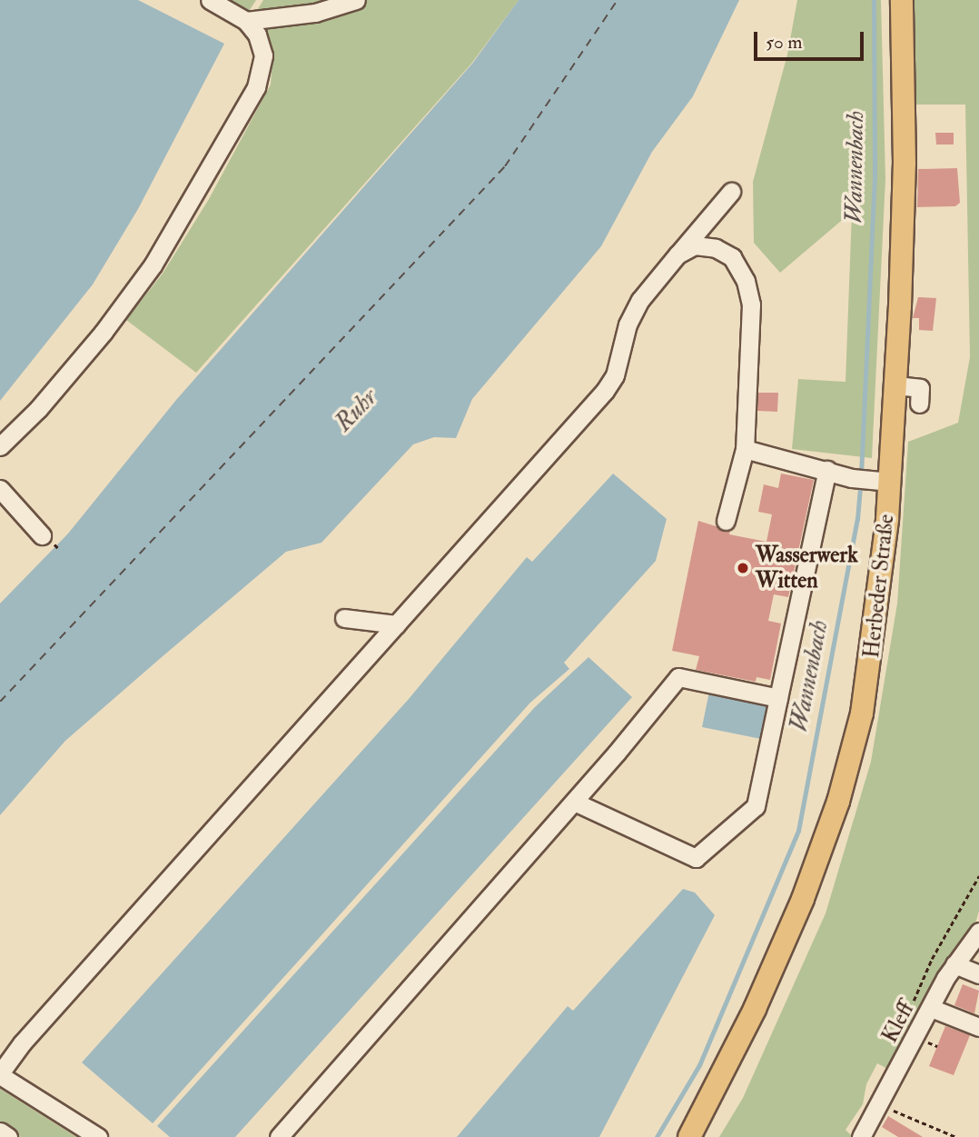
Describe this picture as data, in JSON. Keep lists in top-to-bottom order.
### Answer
{
  "streets": {
    "main road": ["Herbeder Straße"],
    "street": ["Kleff"]
  },
  "water": ["Wannenbach", "Ruhr"],
  "places": ["Wasserwerk Witten"],
  "scale_bar": "50 m"
}
